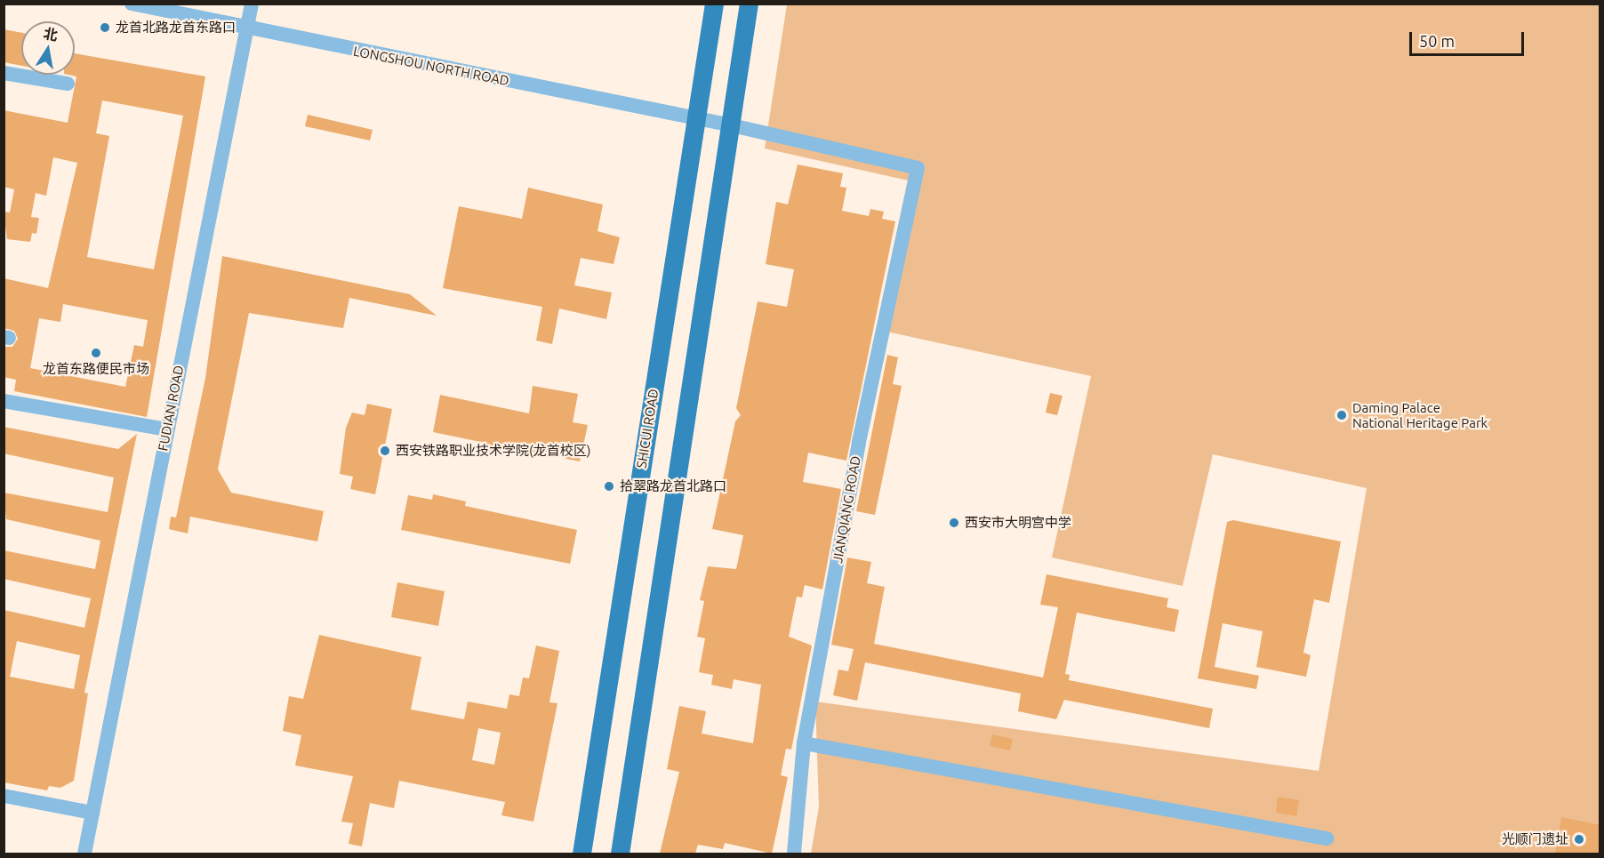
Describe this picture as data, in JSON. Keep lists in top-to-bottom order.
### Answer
{
  "streets": {
    "main road": ["SHICUI ROAD"],
    "street": ["LONGSHOU NORTH ROAD", "FUDIAN ROAD", "JIANQIANG ROAD"]
  },
  "crossings": [
    ["LONGSHOU NORTH ROAD", "FUDIAN ROAD"],
    ["LONGSHOU NORTH ROAD", "SHICUI ROAD"],
    ["LONGSHOU NORTH ROAD", "JIANQIANG ROAD"]
  ],
  "places": [
    "龙首北路龙首东路口",
    "龙首东路便民市场",
    "Daming Palace National Heritage Park",
    "西安铁路职业技术学院(龙首校区)",
    "拾翠路龙首北路口",
    "西安市大明宫中学",
    "光顺门遗址"
  ],
  "scale_bar": "50 m",
  "north": "top"
}
